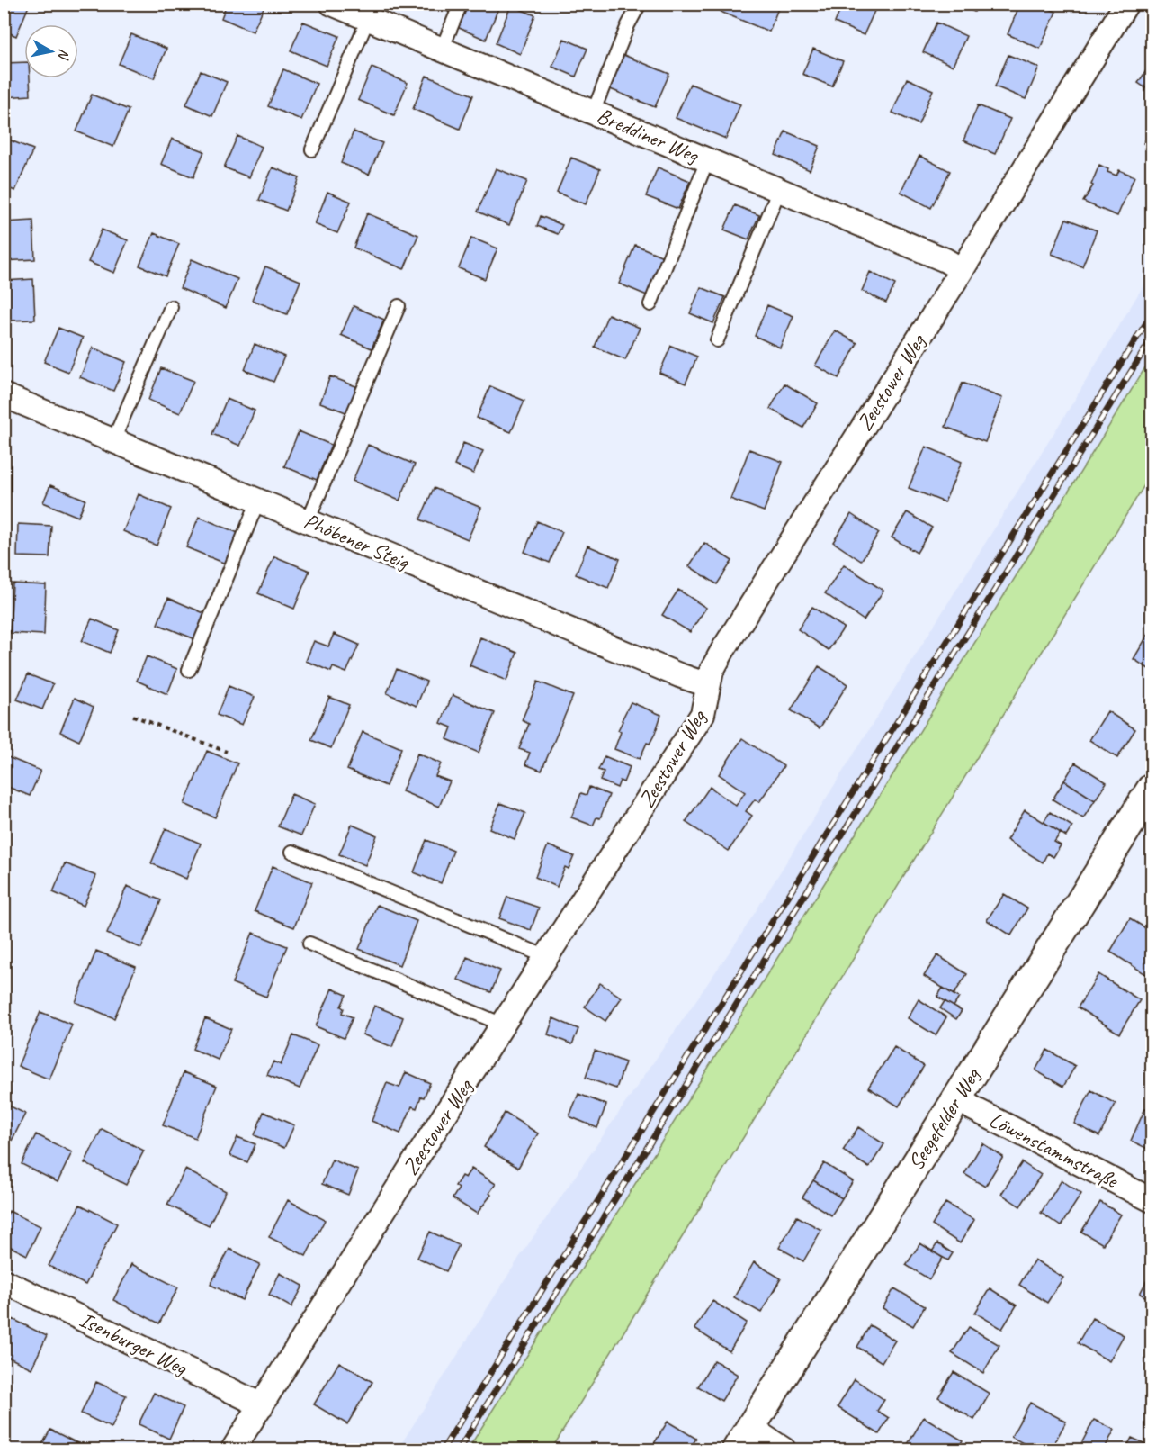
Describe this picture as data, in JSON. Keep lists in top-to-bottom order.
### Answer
{
  "streets": {
    "street": [
      "Breddiner Weg",
      "Zeestower Weg",
      "Phöbener Steig",
      "Seegefelder Weg",
      "Löwenstammstraße",
      "Isenburger Weg"
    ]
  },
  "crossings": [
    ["Breddiner Weg", "Zeestower Weg"],
    ["Zeestower Weg", "Phöbener Steig"],
    ["Zeestower Weg", "Isenburger Weg"],
    ["Seegefelder Weg", "Löwenstammstraße"]
  ],
  "north": "right"
}
